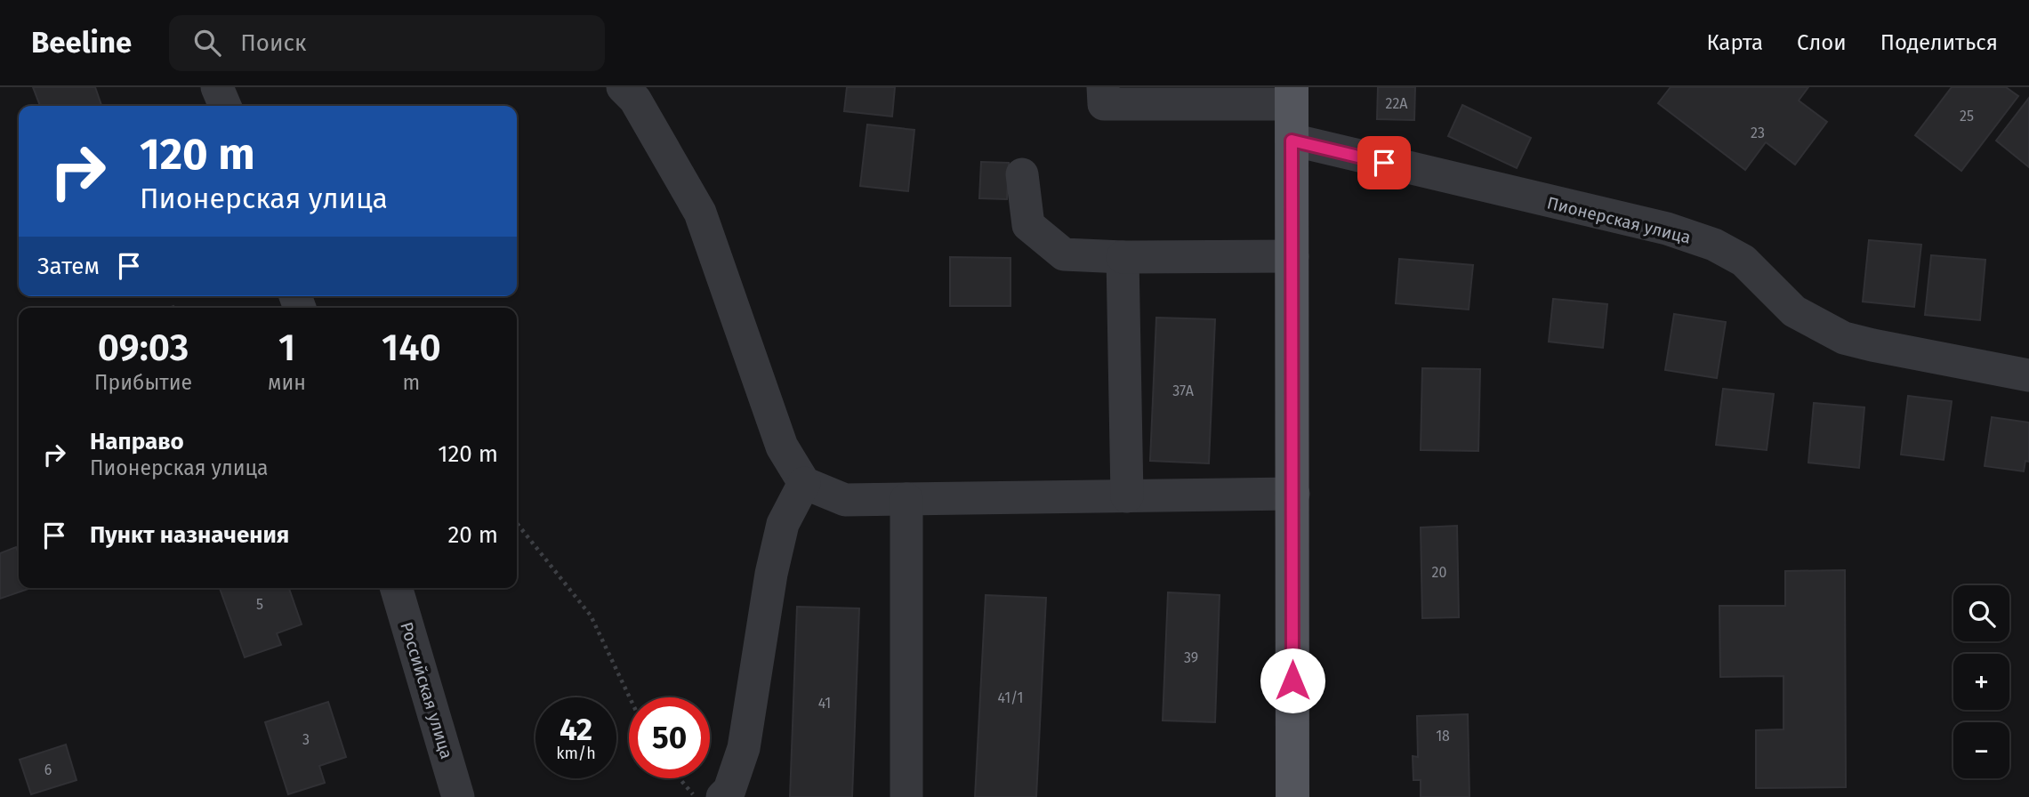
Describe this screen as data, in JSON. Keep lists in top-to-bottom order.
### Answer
{
  "streets": {
    "street": ["Пионерская улица", "Российская улица"]
  },
  "house_numbers": [
    "22А",
    "25",
    "23",
    "37A",
    "20",
    "5",
    "39",
    "41/1",
    "41",
    "18",
    "3",
    "6"
  ],
  "page": {
    "header": "Beeline",
    "search": "Поиск",
    "nav": ["Карта", "Слои", "Поделиться"],
    "turn": ["120 m", "Пионерская улица"],
    "then": "Затем",
    "eta": [
      "09:03",
      "Прибытие",
      "1",
      "мин",
      "140",
      "m"
    ],
    "list": [
      {
        "name": "Направо",
        "note": "Пионерская улица",
        "value": "120 m"
      },
      {
        "name": "Пункт назначения",
        "value": "20 m"
      }
    ],
    "map_buttons": ["+", "−"],
    "speed": "42 km/h",
    "limit": "50"
  }
}
